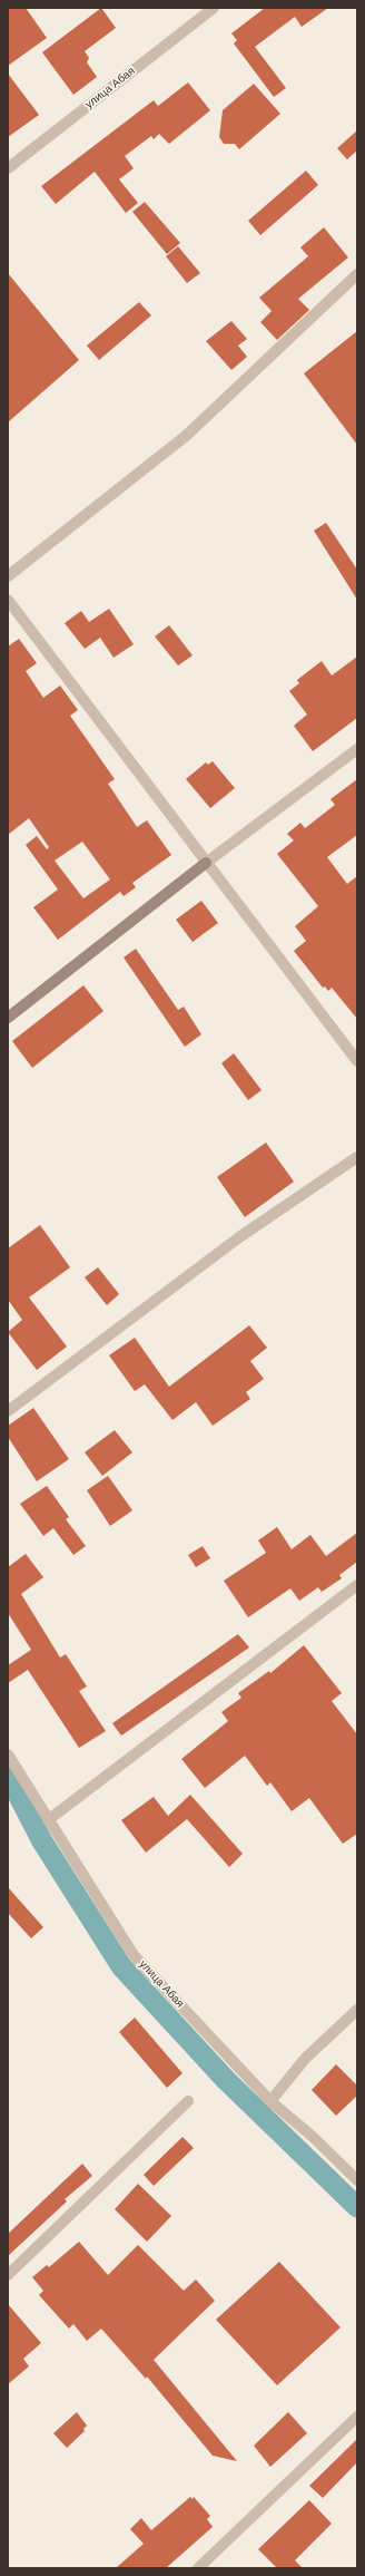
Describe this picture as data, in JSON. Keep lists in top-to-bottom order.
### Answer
{
  "streets": {
    "street": ["улица Абая"]
  }
}
